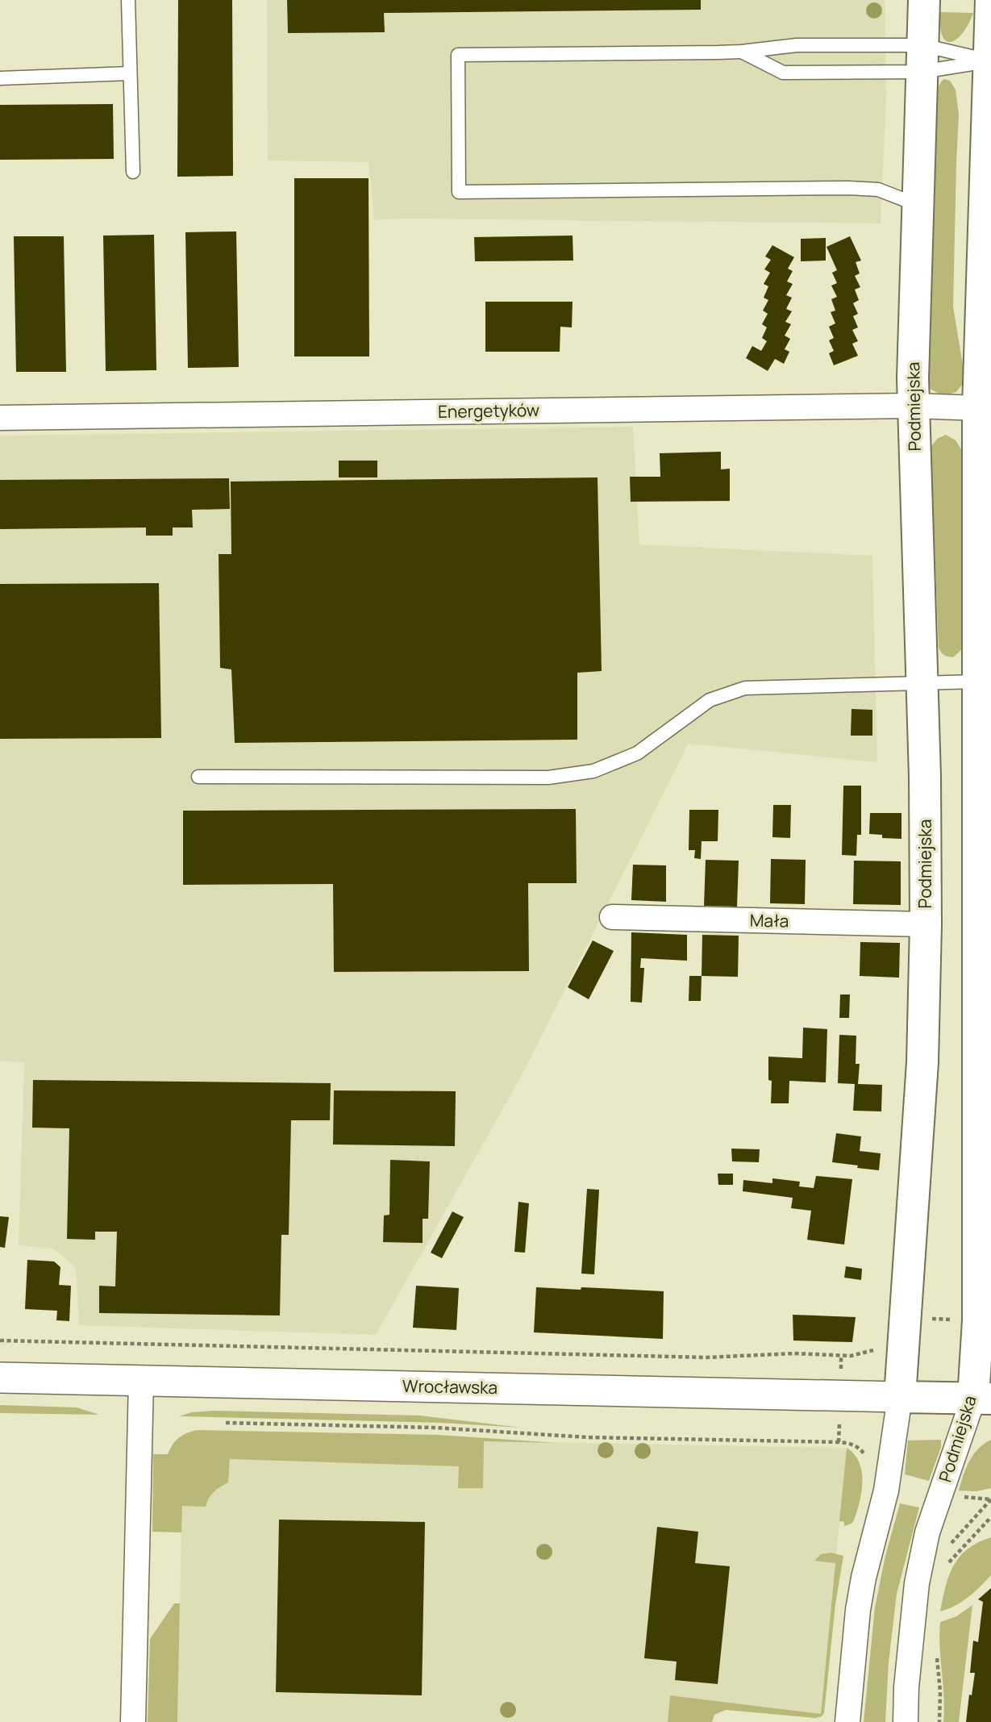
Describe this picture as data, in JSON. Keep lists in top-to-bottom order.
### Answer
{
  "streets": {
    "main road": ["Podmiejska"],
    "street": ["Energetyków", "Mała", "Wrocławska"]
  },
  "crossings": [
    ["Podmiejska", "Energetyków"],
    ["Podmiejska", "Mała"],
    ["Podmiejska", "Wrocławska"]
  ]
}
